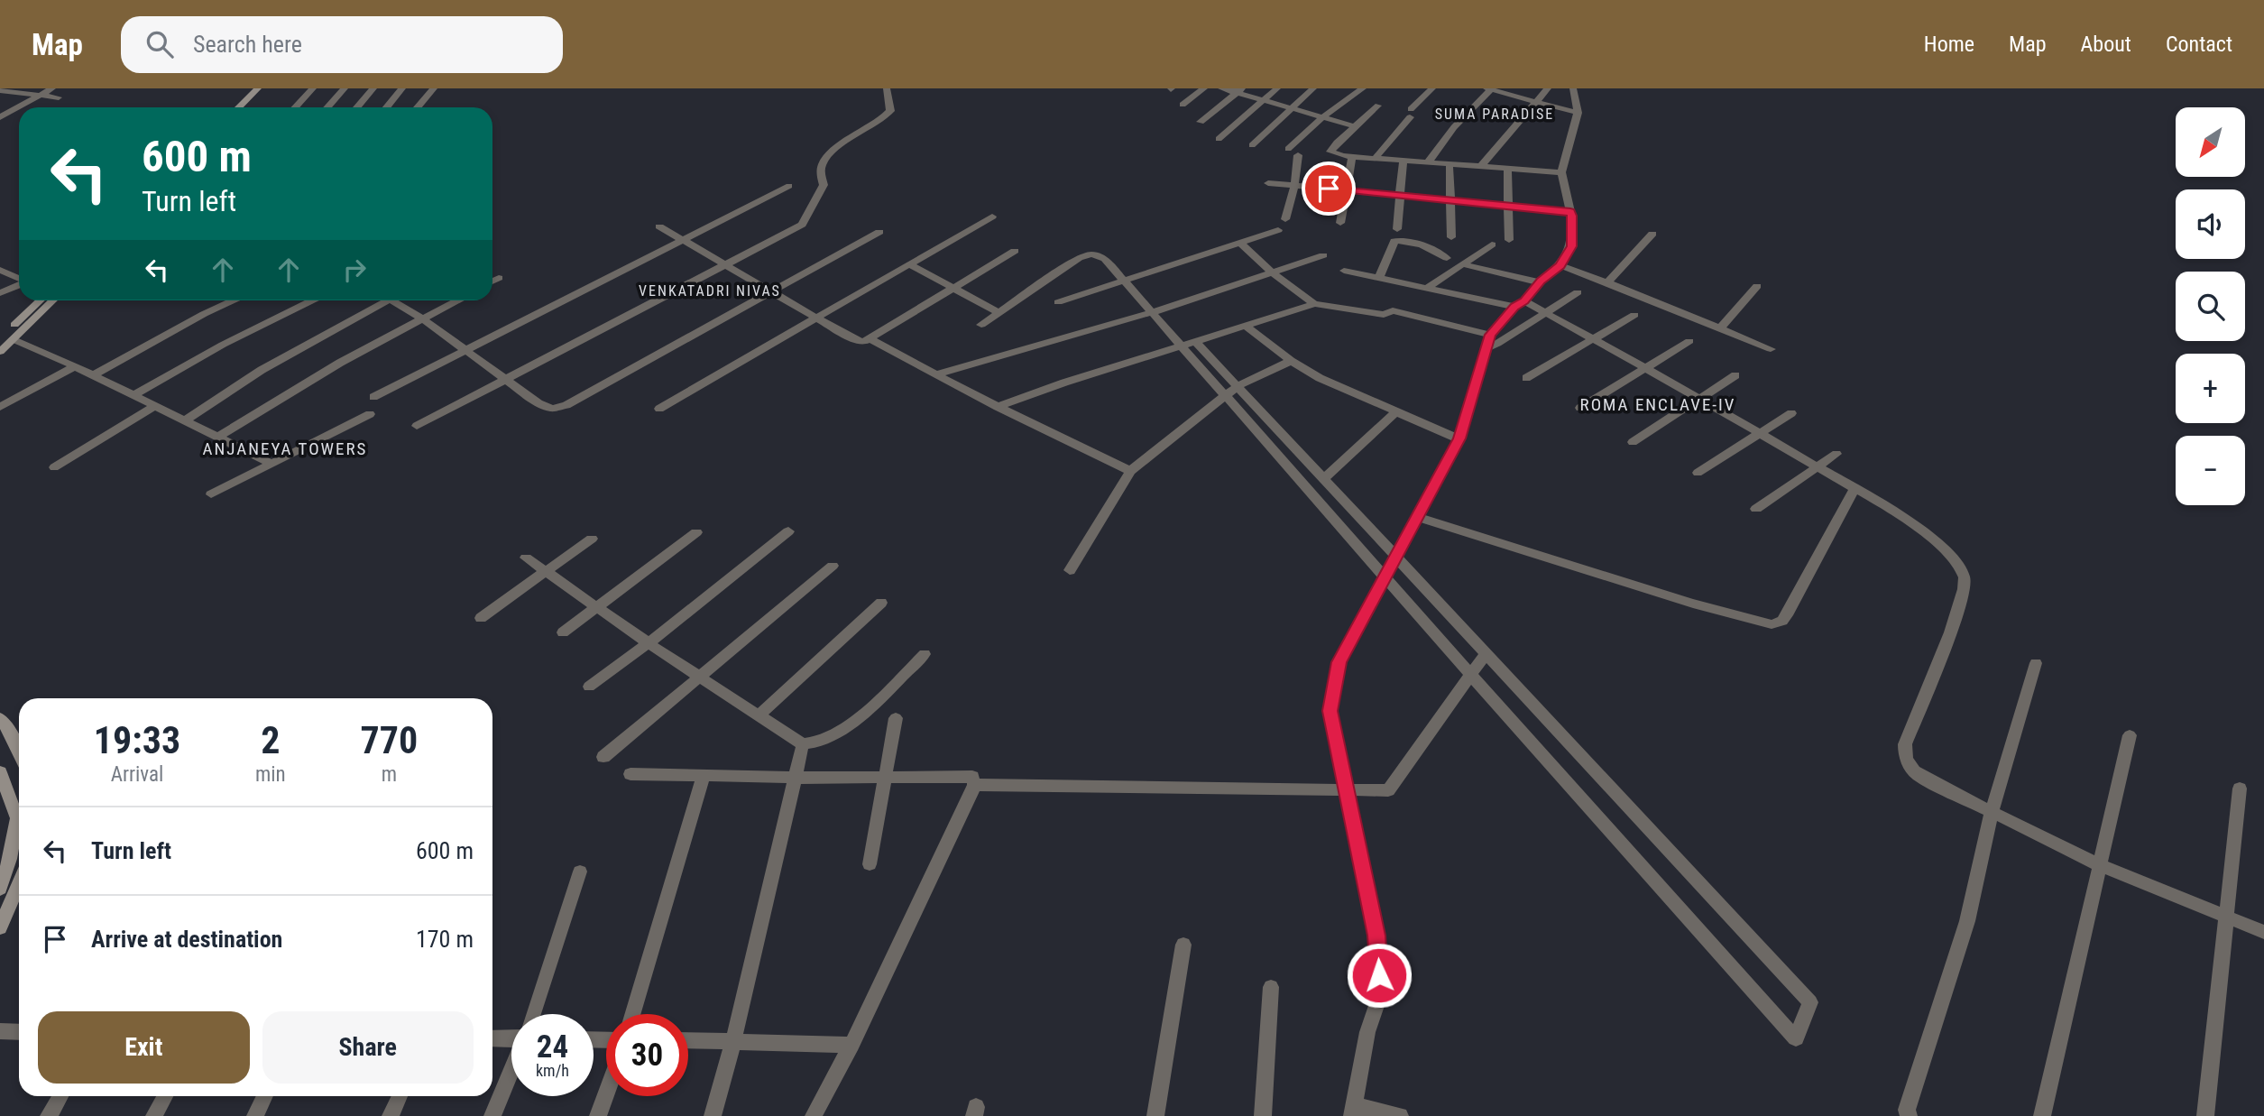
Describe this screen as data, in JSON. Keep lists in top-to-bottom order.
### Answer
{
  "districts": [
    "SUMA PARADISE",
    "VENKATADRI NIVAS",
    "ROMA ENCLAVE-IV",
    "ANJANEYA TOWERS"
  ],
  "north": "bottom left",
  "page": {
    "header": "Map",
    "search": "Search here",
    "nav": [
      "Home",
      "Map",
      "About",
      "Contact"
    ],
    "map_buttons": ["+", "−"],
    "turn": ["600 m", "Turn left"],
    "eta": [
      "19:33",
      "Arrival",
      "2",
      "min",
      "770",
      "m"
    ],
    "list": [
      {
        "name": "Turn left",
        "value": "600 m"
      },
      {
        "name": "Arrive at destination",
        "value": "170 m"
      }
    ],
    "buttons": ["Exit", "Share"],
    "speed": "24 km/h",
    "limit": "30"
  }
}
